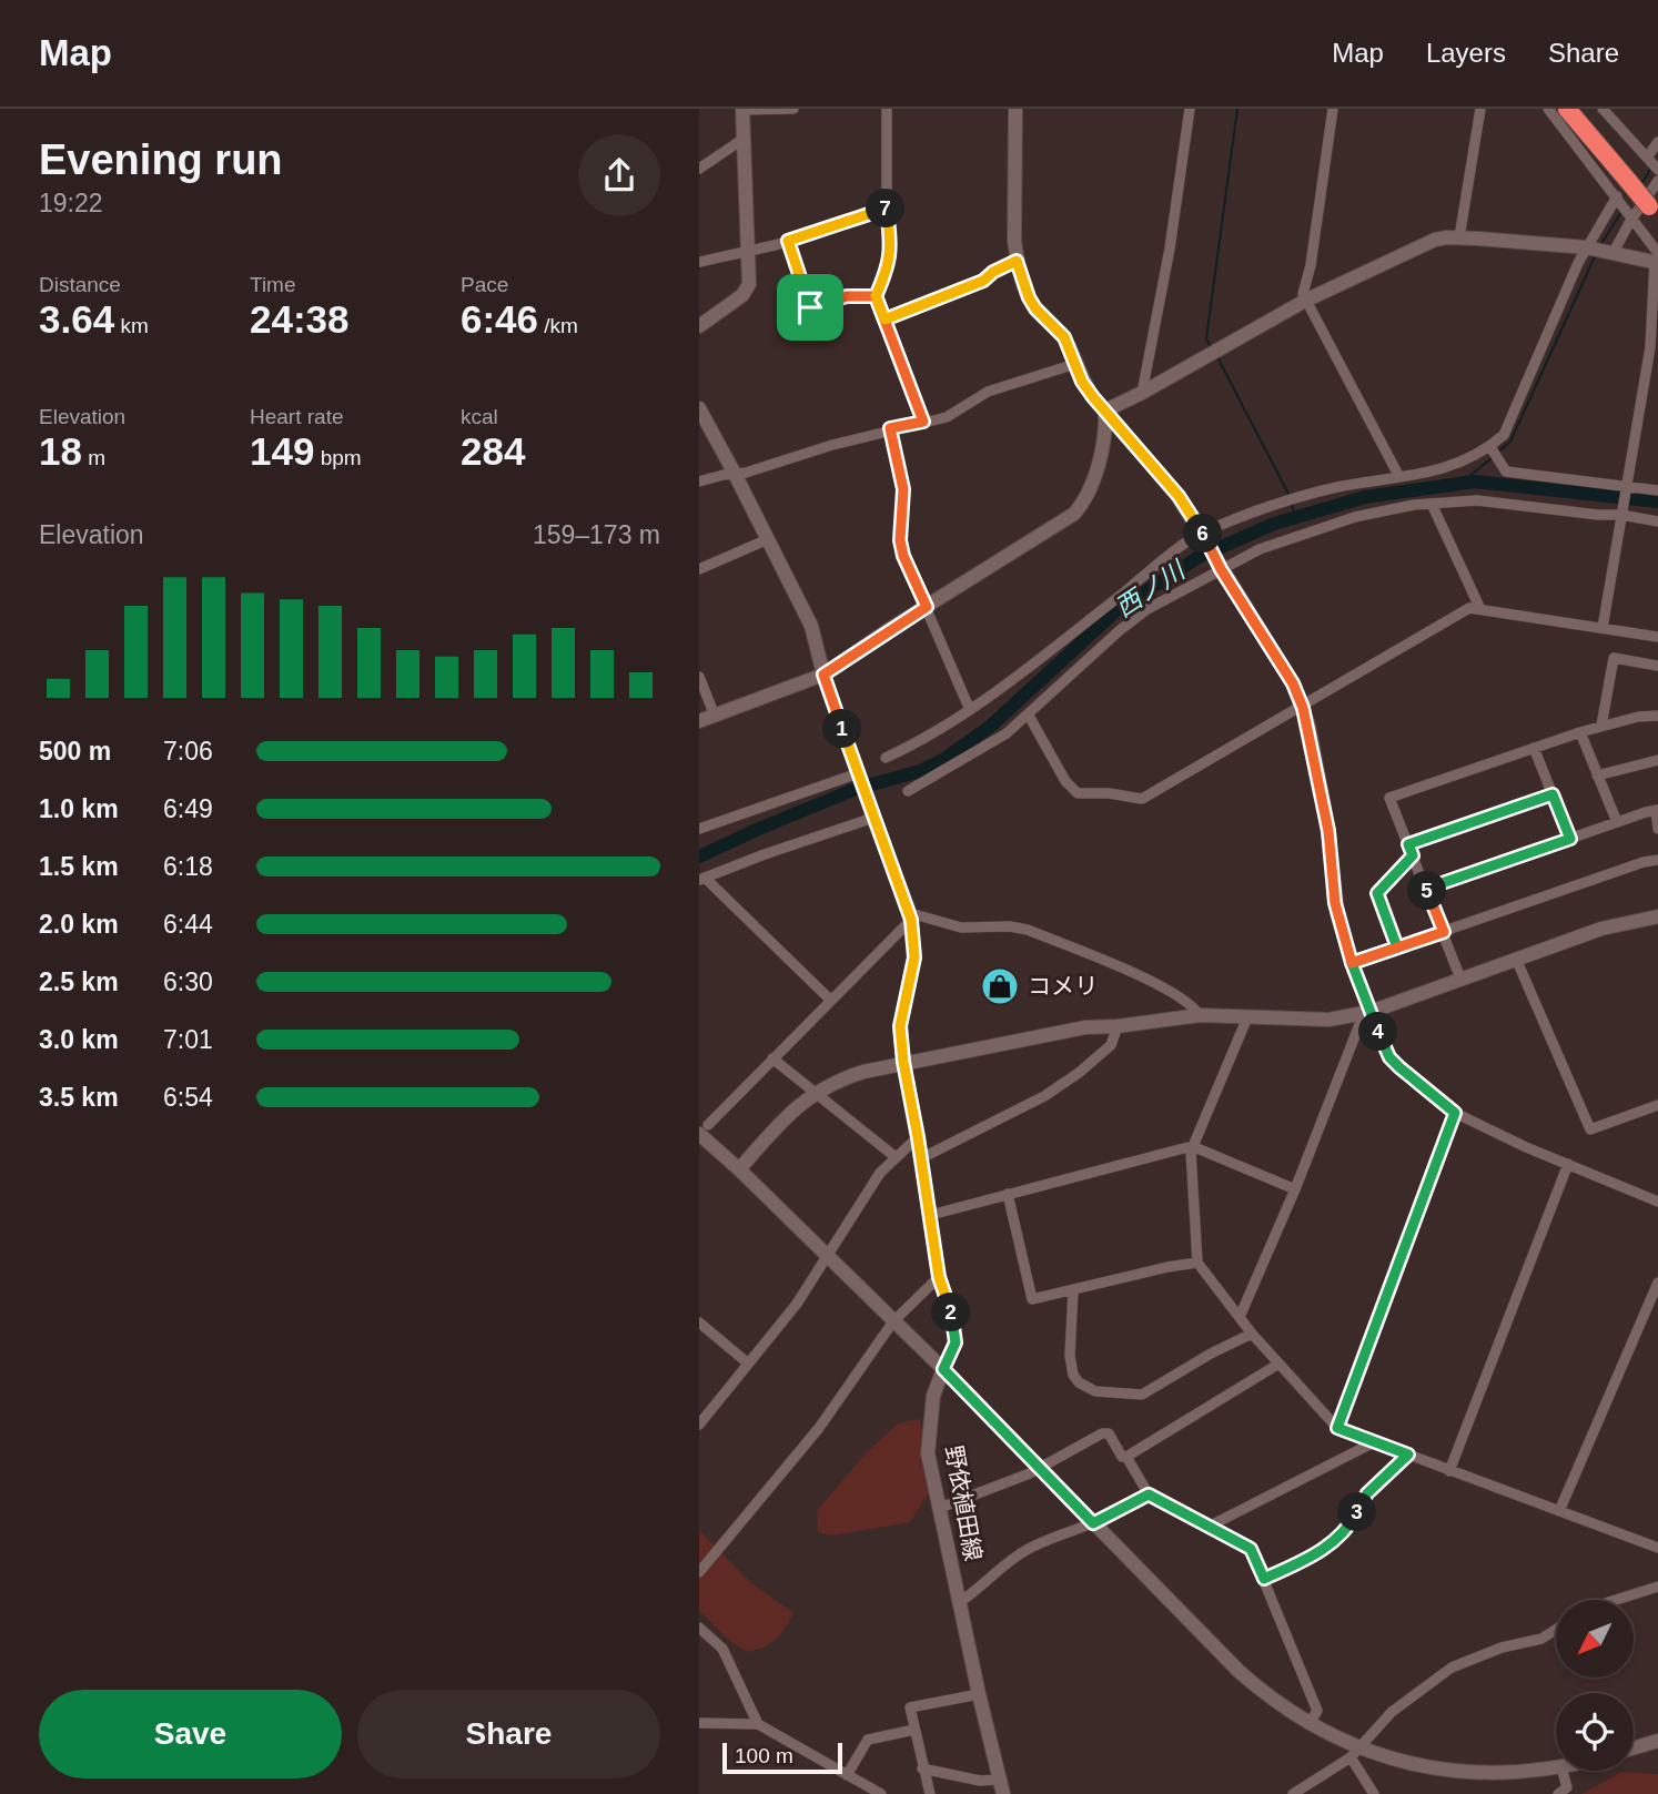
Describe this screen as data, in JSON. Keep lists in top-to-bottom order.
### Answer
{
  "streets": {
    "street": ["野依植田線"]
  },
  "water": ["西ノ川"],
  "places": {
    "shop": ["コメリ"]
  },
  "scale_bar": "100 m",
  "north": "bottom left",
  "page": {
    "header": "Map",
    "nav": ["Map", "Layers", "Share"],
    "heading": ["Evening run", "19:22"],
    "pins": [
      "7",
      "6",
      "1",
      "5",
      "4",
      "2",
      "3"
    ],
    "stats": [
      ["Distance", "3.64 km"],
      ["Time", "24:38"],
      ["Pace", "6:46 /km"],
      ["Elevation", "18 m"],
      ["Heart rate", "149 bpm"],
      ["kcal", "284"]
    ],
    "chart": ["Elevation", "159–173 m"],
    "list": [
      {
        "name": "500 m",
        "note": "7:06"
      },
      {
        "name": "1.0 km",
        "note": "6:49"
      },
      {
        "name": "1.5 km",
        "note": "6:18"
      },
      {
        "name": "2.0 km",
        "note": "6:44"
      },
      {
        "name": "2.5 km",
        "note": "6:30"
      },
      {
        "name": "3.0 km",
        "note": "7:01"
      },
      {
        "name": "3.5 km",
        "note": "6:54"
      }
    ],
    "buttons": ["Save", "Share"],
    "scale": "100 m"
  }
}
